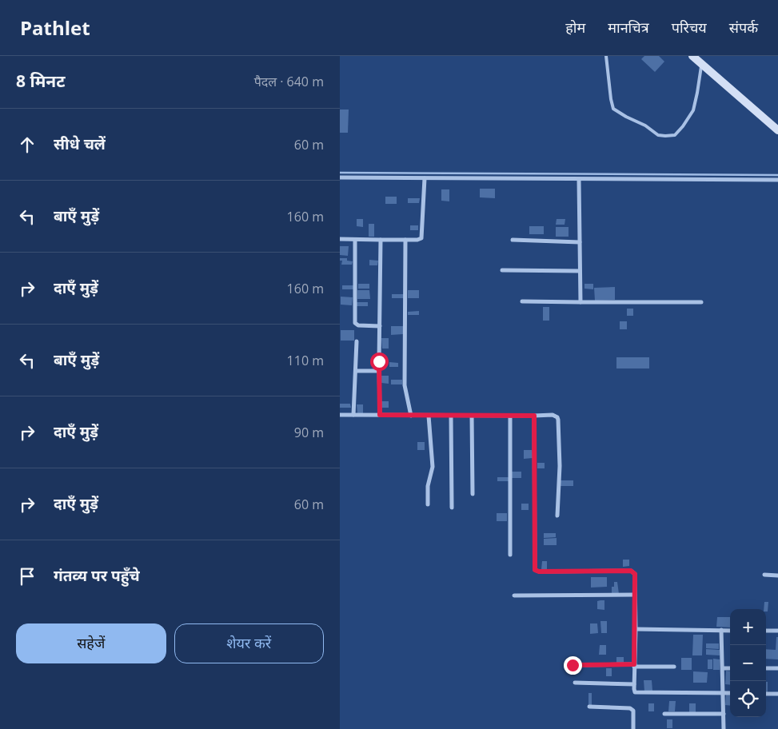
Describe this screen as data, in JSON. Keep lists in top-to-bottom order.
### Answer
{
  "page": {
    "header": "Pathlet",
    "nav": [
      "होम",
      "मानचित्र",
      "परिचय",
      "संपर्क"
    ],
    "heading": ["8 मिनट", "पैदल · 640 m"],
    "list": [
      ["सीधे चलें", "60 m"],
      ["बाएँ मुड़ें", "160 m"],
      ["दाएँ मुड़ें", "160 m"],
      ["बाएँ मुड़ें", "110 m"],
      ["दाएँ मुड़ें", "90 m"],
      ["दाएँ मुड़ें", "60 m"],
      "गंतव्य पर पहुँचे"
    ],
    "map_buttons": ["+", "−"],
    "buttons": ["सहेजें", "शेयर करें"]
  }
}
